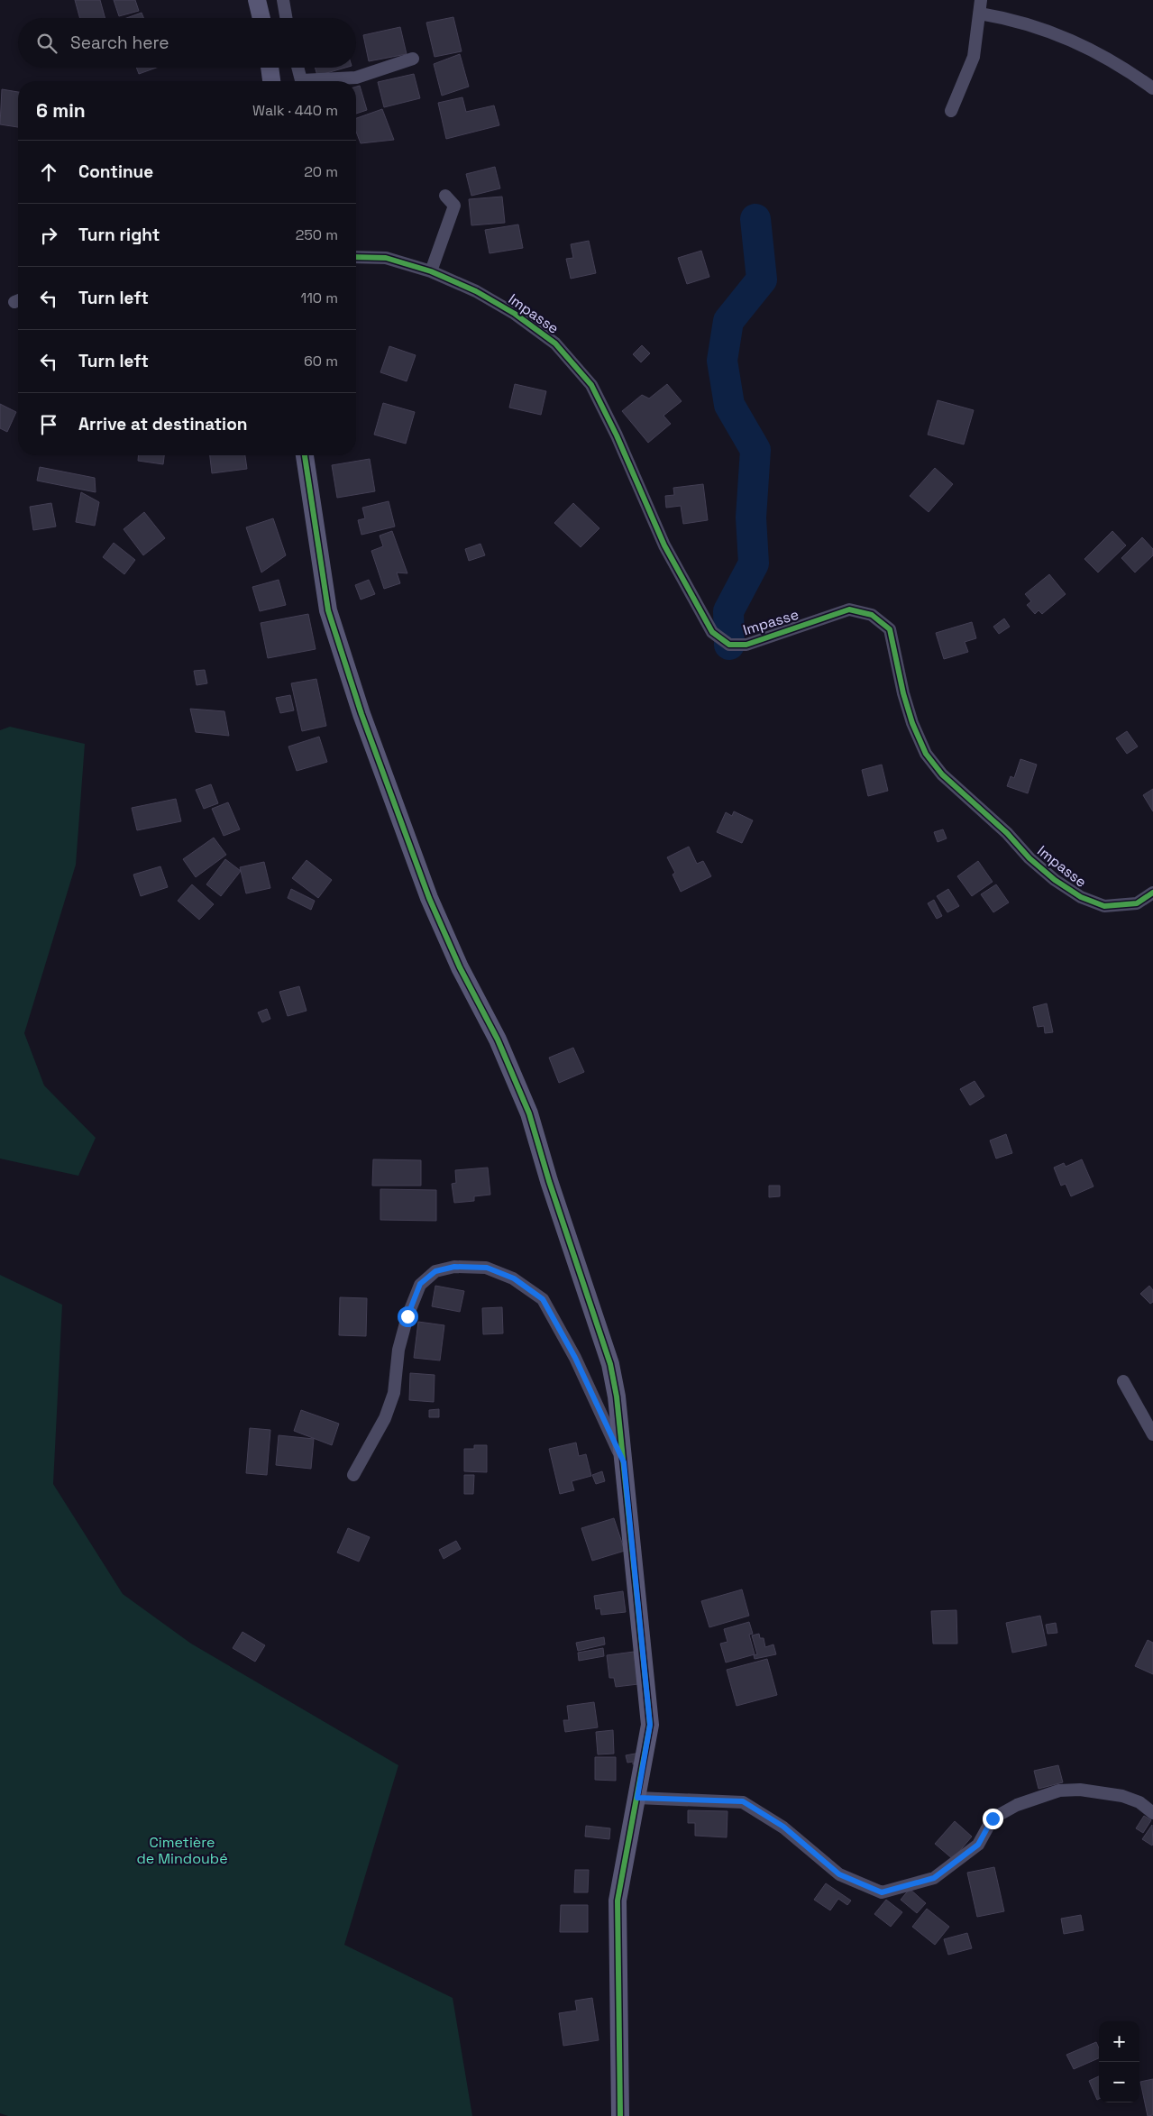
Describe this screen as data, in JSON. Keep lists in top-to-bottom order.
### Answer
{
  "streets": {
    "street": ["Impasse"]
  },
  "parks": ["Cimetière de Mindoubé"],
  "page": {
    "search": "Search here",
    "heading": ["6 min", "Walk · 440 m"],
    "list": [
      ["Continue", "20 m"],
      ["Turn right", "250 m"],
      ["Turn left", "110 m"],
      ["Turn left", "60 m"],
      "Arrive at destination"
    ],
    "map_buttons": ["+", "−"]
  }
}
